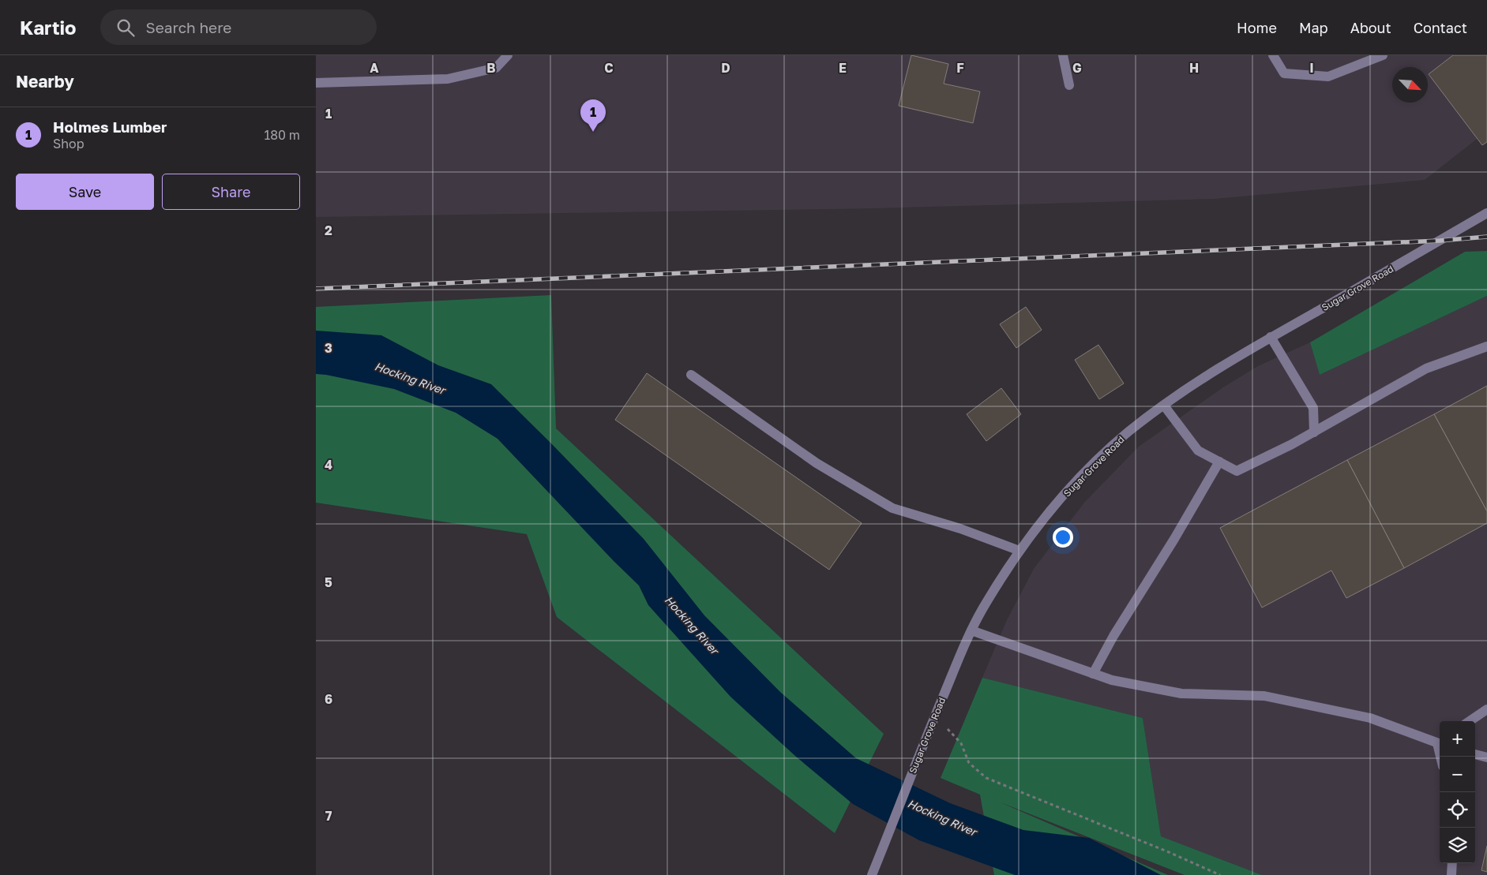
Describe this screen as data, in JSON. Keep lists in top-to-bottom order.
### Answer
{
  "streets": {
    "street": ["Sugar Grove Road"]
  },
  "water": ["Hocking River"],
  "north": "bottom right",
  "page": {
    "header": "Kartio",
    "search": "Search here",
    "nav": [
      "Home",
      "Map",
      "About",
      "Contact"
    ],
    "heading": "Nearby",
    "pins": "1",
    "list": [
      {
        "mark": "1",
        "name": "Holmes Lumber",
        "note": "Shop",
        "value": "180 m"
      }
    ],
    "buttons": ["Save", "Share"],
    "map_buttons": ["+", "−"]
  },
  "grid": {
    "columns": [
      "A",
      "B",
      "C",
      "D",
      "E",
      "F",
      "G",
      "H",
      "I"
    ],
    "rows": [
      "1",
      "2",
      "3",
      "4",
      "5",
      "6",
      "7"
    ]
  }
}
